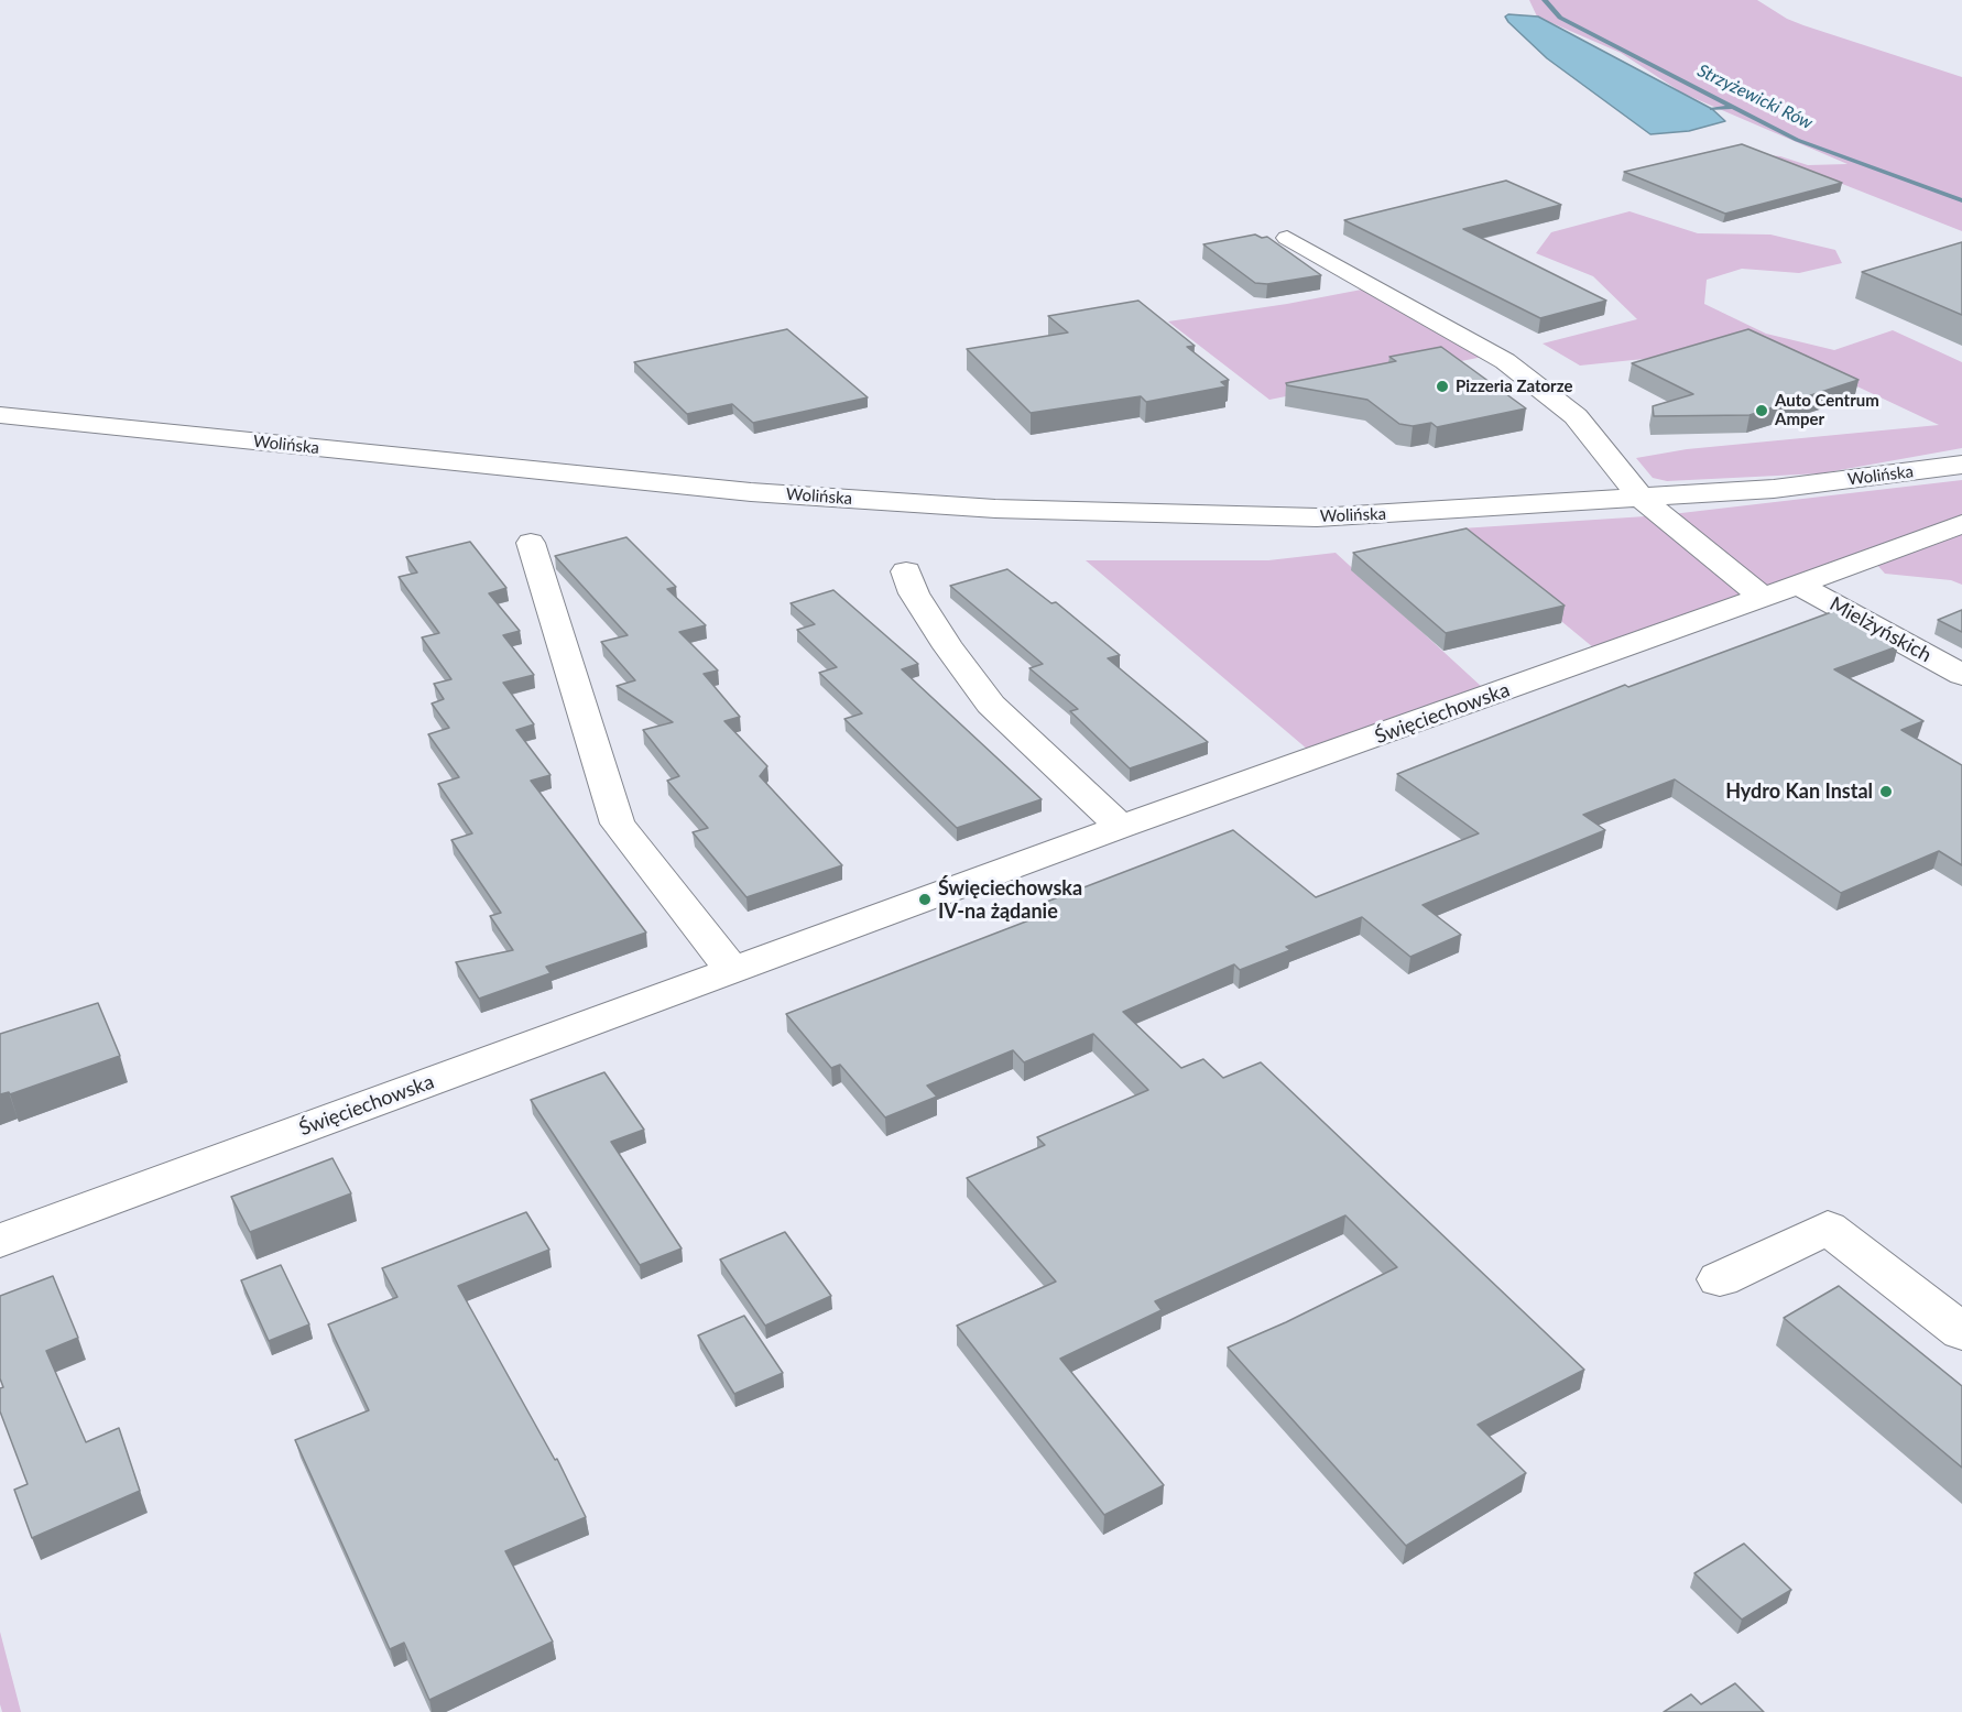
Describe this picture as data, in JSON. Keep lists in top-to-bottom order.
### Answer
{
  "streets": {
    "street": ["Wolińska", "Mielżyńskich", "Święciechowska"]
  },
  "crossings": [
    ["Mielżyńskich", "Święciechowska"]
  ],
  "water": ["Strzyżewicki Rów"],
  "places": [
    "Pizzeria Zatorze",
    "Auto Centrum Amper",
    "Hydro Kan Instal",
    "Święciechowska IV-na żądanie"
  ]
}
